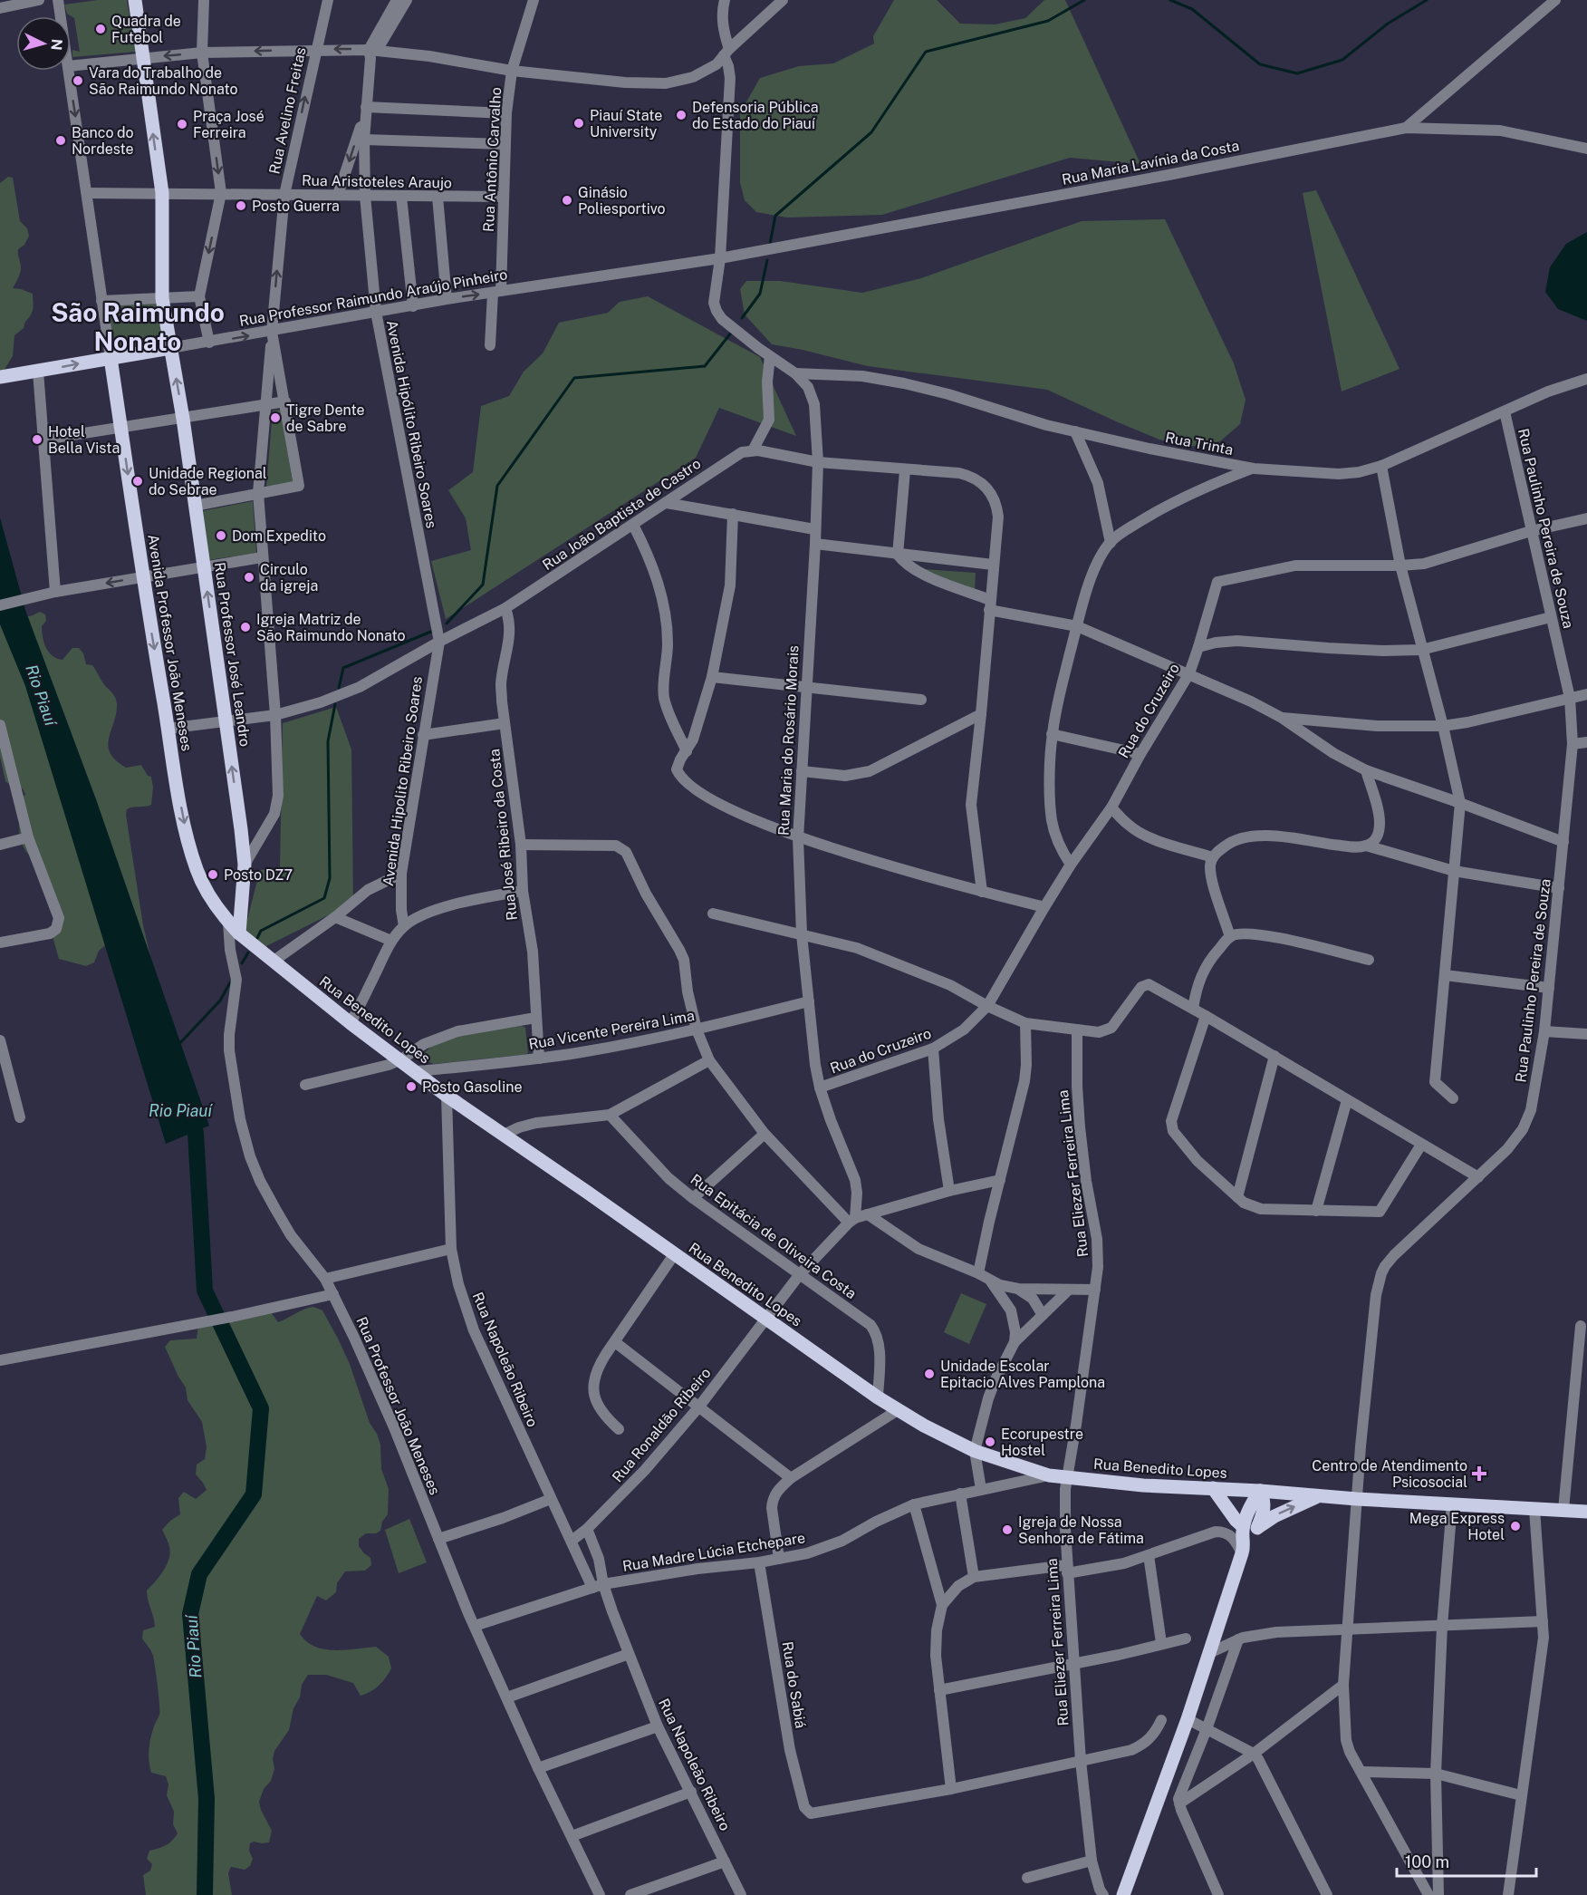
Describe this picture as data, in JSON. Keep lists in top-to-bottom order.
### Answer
{
  "streets": {
    "main road": [
      "Rua Professor Raimundo Araújo Pinheiro",
      "Avenida Professor João Meneses",
      "Rua Professor José Leandro",
      "Rua Benedito Lopes"
    ],
    "street": [
      "Rua Avelino Freitas",
      "Rua Antônio Carvalho",
      "Rua Maria Lavínia da Costa",
      "Rua Aristoteles Araujo",
      "Avenida Hipólito Ribeiro Soares",
      "Rua Trinta",
      "Rua João Baptista de Castro",
      "Rua Paulinho Pereira de Souza",
      "Rua do Cruzeiro",
      "Rua Maria do Rosário Morais",
      "Avenida Hipolito Ribeiro Soares",
      "Rua José Ribeiro da Costa",
      "Rua Vicente Pereira Lima",
      "Rua Eliezer Ferreira Lima",
      "Rua Epitácia de Oliveira Costa",
      "Rua Napoleão Ribeiro",
      "Rua Professor João Meneses",
      "Rua Ronaldão Ribeiro",
      "Rua Madre Lúcia Etchepare",
      "Rua do Sabiá"
    ]
  },
  "crossings": [
    ["Rua Avelino Freitas", "Rua Aristoteles Araujo"],
    ["Rua Avelino Freitas", "Rua Professor Raimundo Araújo Pinheiro"],
    ["Rua Antônio Carvalho", "Rua Aristoteles Araujo"],
    ["Rua Antônio Carvalho", "Rua Professor Raimundo Araújo Pinheiro"],
    ["Rua Maria Lavínia da Costa", "Rua Professor Raimundo Araújo Pinheiro"],
    ["Rua Maria Lavínia da Costa", "Rua Maria do Rosário Morais"],
    ["Rua Aristoteles Araujo", "Avenida Hipólito Ribeiro Soares"],
    ["Rua Aristoteles Araujo", "Rua Professor José Leandro"],
    ["Rua Professor Raimundo Araújo Pinheiro", "Avenida Hipólito Ribeiro Soares"],
    ["Rua Professor Raimundo Araújo Pinheiro", "Avenida Professor João Meneses"],
    ["Rua Professor Raimundo Araújo Pinheiro", "Rua Professor José Leandro"],
    ["Rua Professor Raimundo Araújo Pinheiro", "Rua Maria do Rosário Morais"],
    ["Avenida Hipólito Ribeiro Soares", "Rua João Baptista de Castro"],
    ["Avenida Hipólito Ribeiro Soares", "Avenida Hipolito Ribeiro Soares"],
    ["Rua Trinta", "Rua Paulinho Pereira de Souza"],
    ["Rua Trinta", "Rua Maria do Rosário Morais"],
    ["Rua João Baptista de Castro", "Avenida Professor João Meneses"],
    ["Rua João Baptista de Castro", "Rua Professor José Leandro"],
    ["Rua João Baptista de Castro", "Avenida Hipolito Ribeiro Soares"],
    ["Rua João Baptista de Castro", "Rua José Ribeiro da Costa"],
    ["Rua Paulinho Pereira de Souza", "Rua do Cruzeiro"],
    ["Rua Paulinho Pereira de Souza", "Rua Benedito Lopes"],
    ["Avenida Professor João Meneses", "Rua Benedito Lopes"],
    ["Avenida Professor João Meneses", "Rua Professor João Meneses"],
    ["Rua Professor José Leandro", "Rua Benedito Lopes"],
    ["Rua do Cruzeiro", "Rua Maria do Rosário Morais"],
    ["Rua Maria do Rosário Morais", "Rua Vicente Pereira Lima"],
    ["Rua Maria do Rosário Morais", "Rua Ronaldão Ribeiro"],
    ["Rua José Ribeiro da Costa", "Rua Vicente Pereira Lima"],
    ["Rua Benedito Lopes", "Rua Vicente Pereira Lima"],
    ["Rua Benedito Lopes", "Rua Eliezer Ferreira Lima"],
    ["Rua Benedito Lopes", "Rua Epitácia de Oliveira Costa"],
    ["Rua Benedito Lopes", "Rua Napoleão Ribeiro"],
    ["Rua Benedito Lopes", "Rua Professor João Meneses"],
    ["Rua Benedito Lopes", "Rua Ronaldão Ribeiro"],
    ["Rua Benedito Lopes", "Rua Madre Lúcia Etchepare"],
    ["Rua Epitácia de Oliveira Costa", "Rua Ronaldão Ribeiro"],
    ["Rua Napoleão Ribeiro", "Rua Ronaldão Ribeiro"],
    ["Rua Napoleão Ribeiro", "Rua Madre Lúcia Etchepare"],
    ["Rua Professor João Meneses", "Rua Madre Lúcia Etchepare"],
    ["Rua Madre Lúcia Etchepare", "Rua do Sabiá"]
  ],
  "one_way": ["Avenida Professor João Meneses", "Rua Professor José Leandro"],
  "districts": ["São Raimundo Nonato"],
  "water": ["Rio Piauí"],
  "places": {
    "other": [
      "Quadra de Futebol",
      "Vara do Trabalho de São Raimundo Nonato",
      "Defensoria Pública do Estado do Piauí",
      "Piauí State University",
      "Praça José Ferreira",
      "Banco do Nordeste",
      "Ginásio Poliesportivo",
      "Posto Guerra",
      "Tigre Dente de Sabre",
      "Hotel Bella Vista",
      "Unidade Regional do Sebrae",
      "Dom Expedito",
      "Circulo da igreja",
      "Igreja Matriz de São Raimundo Nonato",
      "Posto DZ7",
      "Posto Gasoline",
      "Unidade Escolar Epitacio Alves Pamplona",
      "Ecorupestre Hostel",
      "Mega Express Hotel",
      "Igreja de Nossa Senhora de Fátima"
    ],
    "health": ["Centro de Atendimento Psicosocial"]
  },
  "scale_bar": "100 m",
  "north": "right"
}
